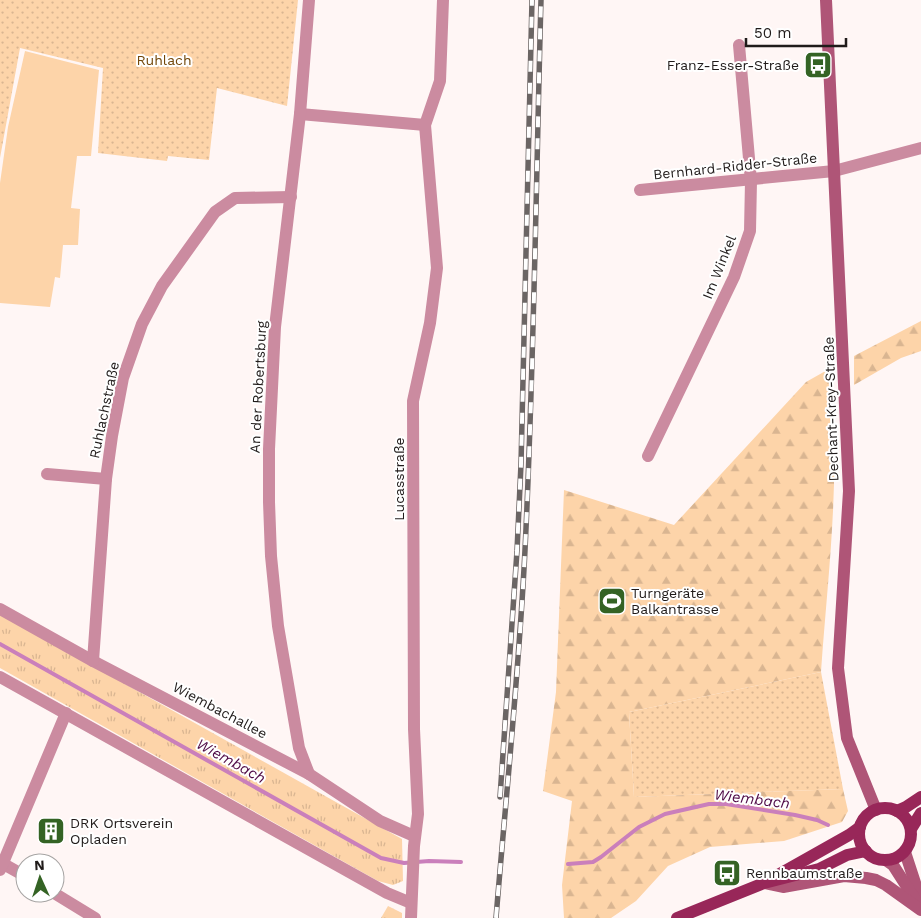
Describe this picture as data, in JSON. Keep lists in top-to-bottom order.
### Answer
{
  "streets": {
    "street": [
      "Bernhard-Ridder-Straße",
      "Im Winkel",
      "An der Robertsburg",
      "Dechant-Krey-Straße",
      "Ruhlachstraße",
      "Lucasstraße",
      "Wiembachallee"
    ]
  },
  "crossings": [
    ["Bernhard-Ridder-Straße", "Im Winkel"],
    ["Bernhard-Ridder-Straße", "Dechant-Krey-Straße"],
    ["An der Robertsburg", "Ruhlachstraße"],
    ["An der Robertsburg", "Wiembachallee"],
    ["Ruhlachstraße", "Wiembachallee"],
    ["Lucasstraße", "Wiembachallee"]
  ],
  "water": ["Wiembach"],
  "parks": ["Ruhlach"],
  "places": {
    "bus stop": ["Franz-Esser-Straße", "Rennbaumstraße"],
    "sports": ["Turngeräte Balkantrasse"],
    "building": ["DRK Ortsverein Opladen"]
  },
  "scale_bar": "50 m",
  "north": "top"
}
